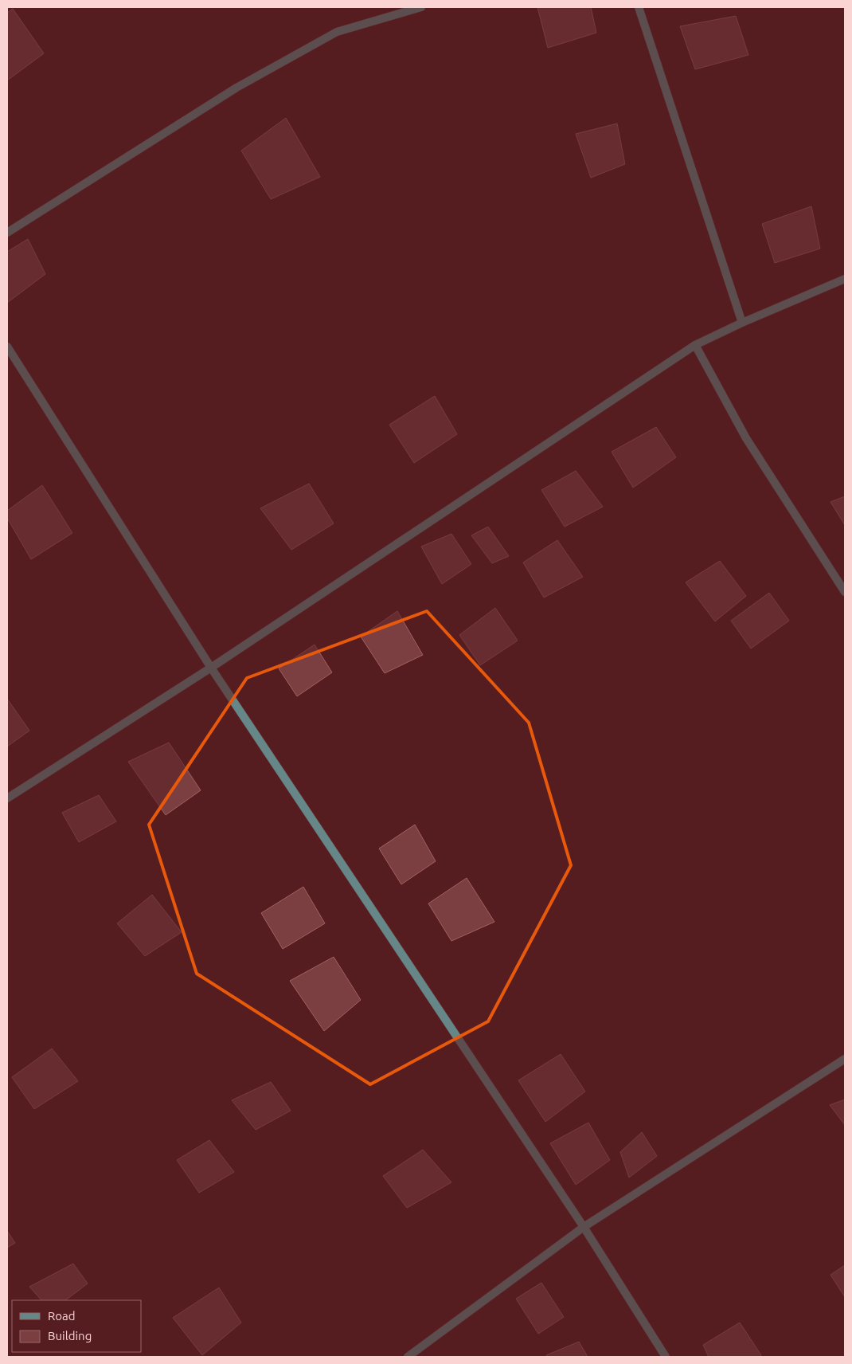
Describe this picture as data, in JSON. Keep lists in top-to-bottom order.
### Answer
{
  "legend": ["Road", "Building"]
}
